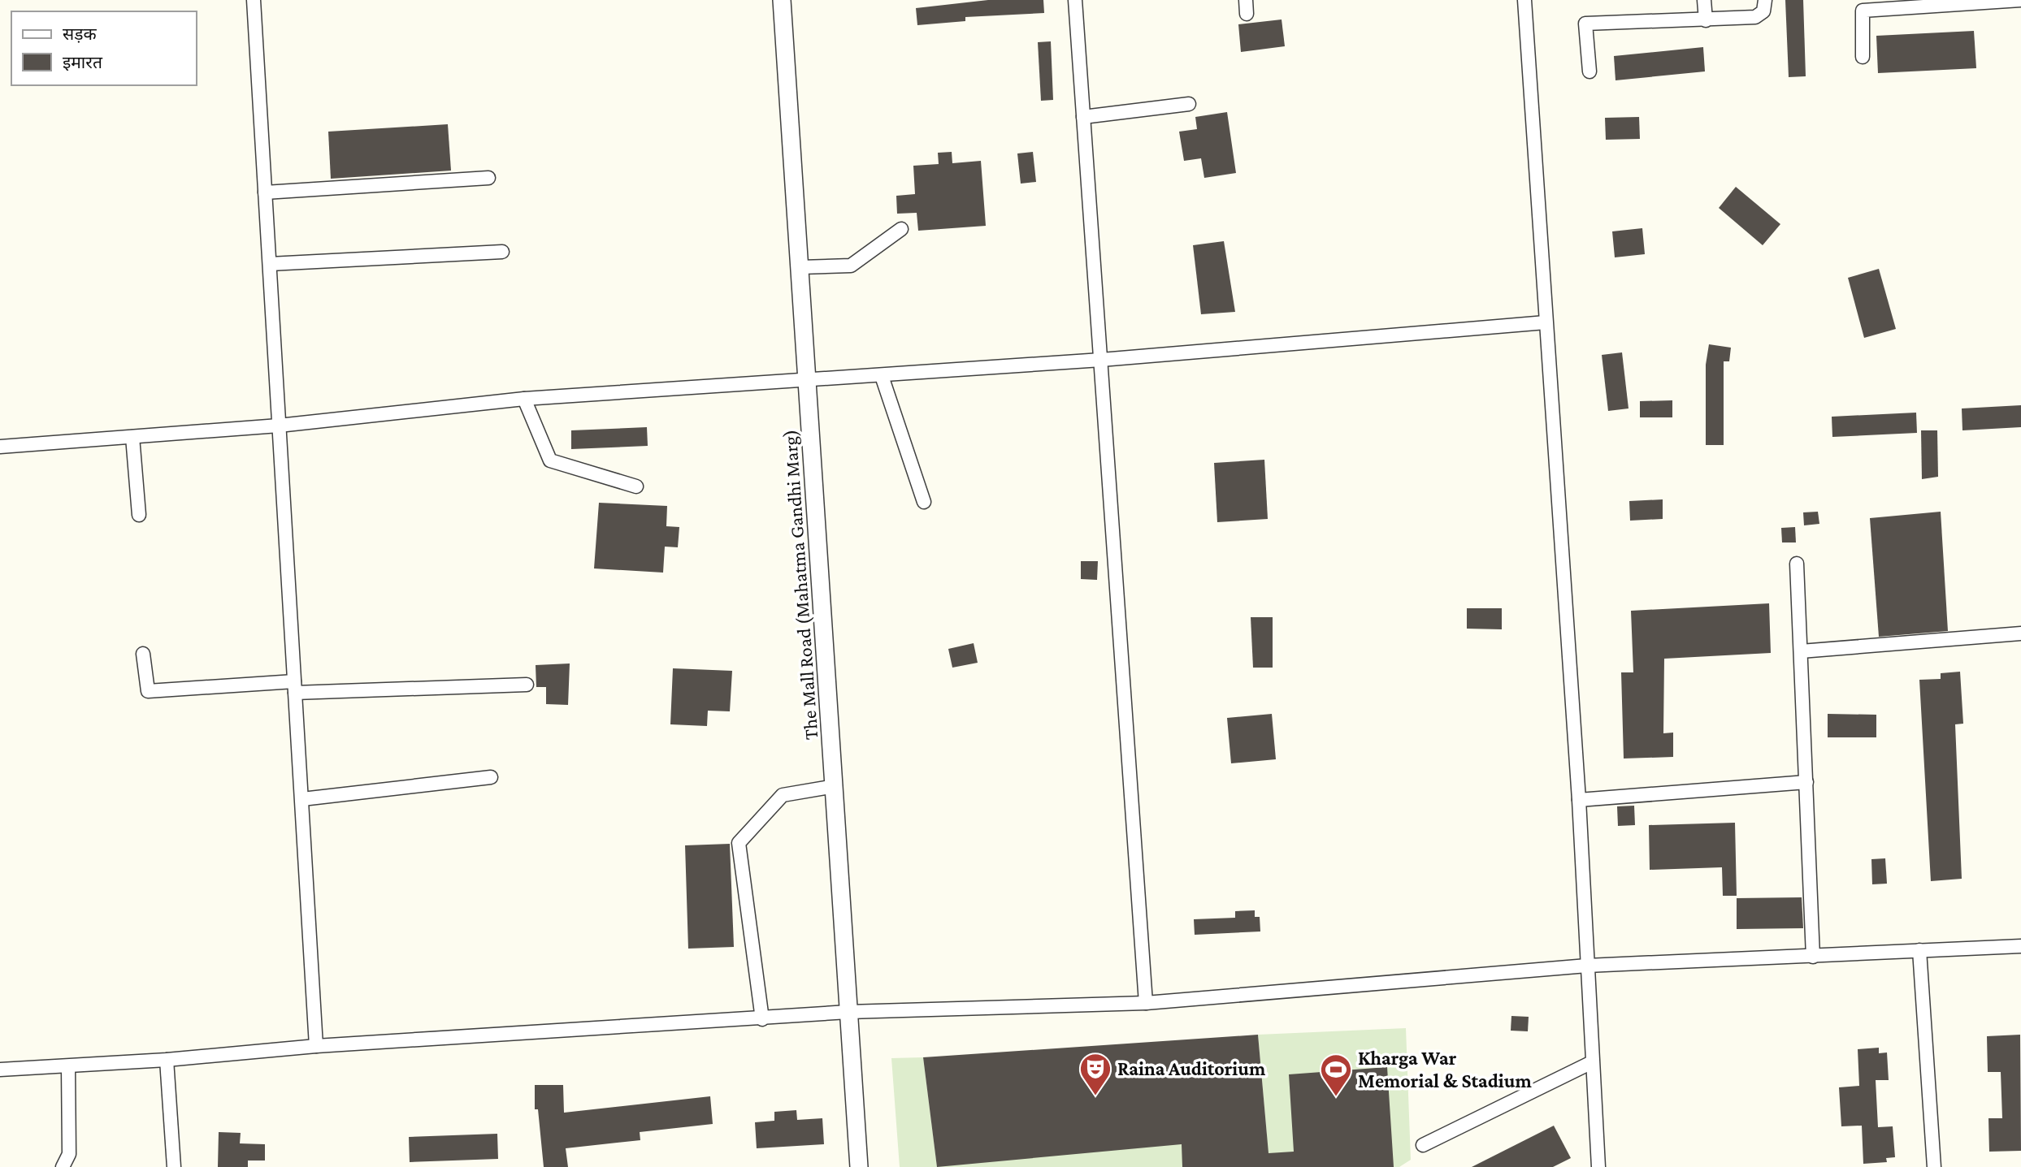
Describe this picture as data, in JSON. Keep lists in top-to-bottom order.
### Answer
{
  "streets": {
    "street": ["The Mall Road (Mahatma Gandhi Marg)"]
  },
  "places": {
    "theatre": ["Raina Auditorium"],
    "sports": ["Kharga War Memorial & Stadium"]
  },
  "legend": ["सड़क", "इमारत"]
}
